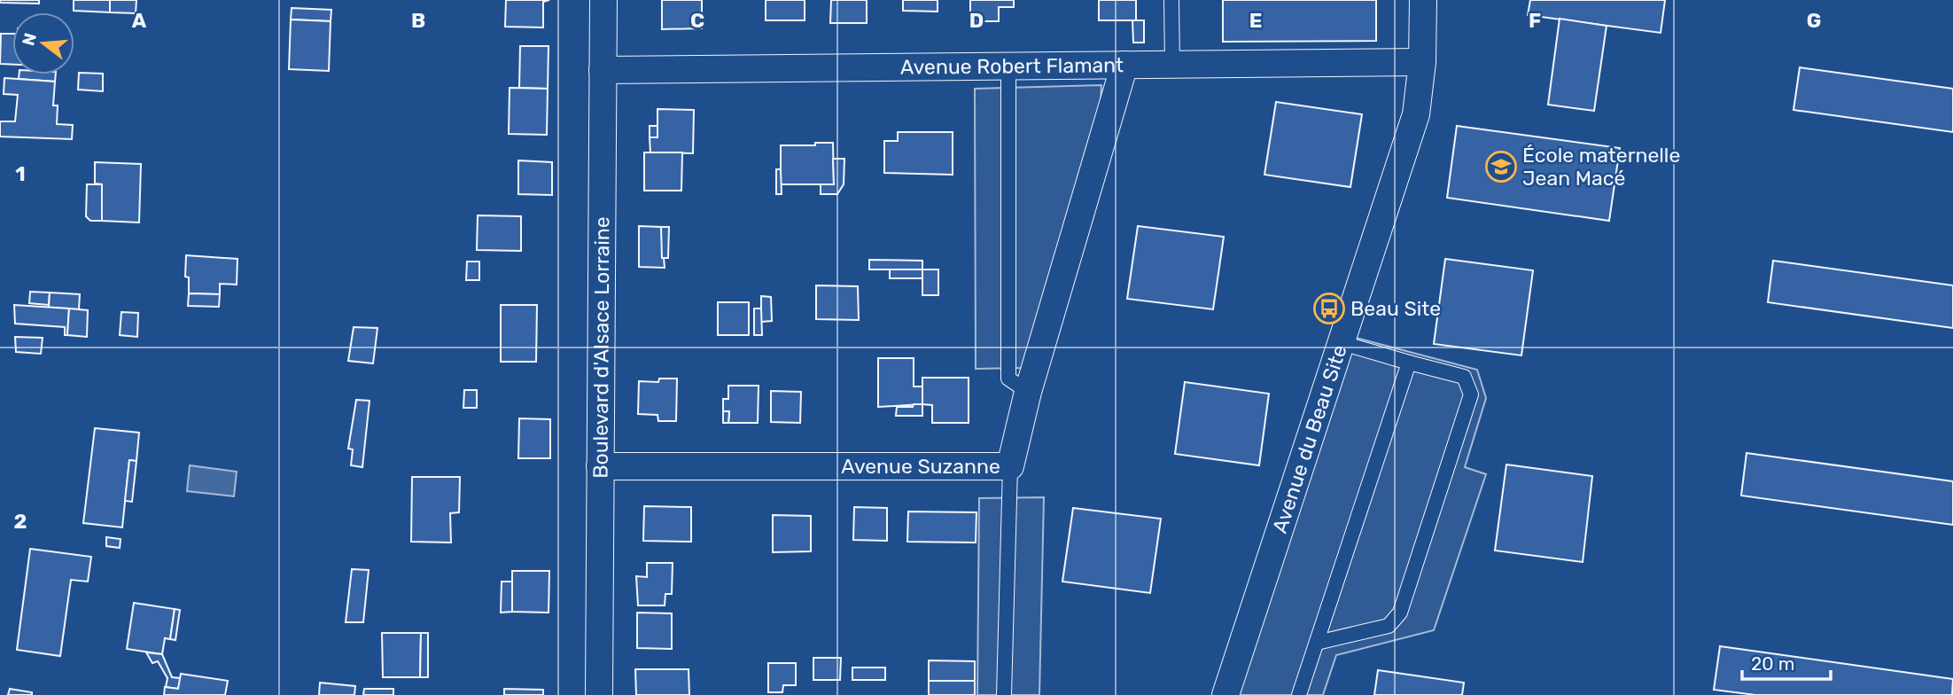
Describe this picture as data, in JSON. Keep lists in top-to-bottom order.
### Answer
{
  "streets": {
    "street": [
      "Avenue Robert Flamant",
      "Boulevard d'Alsace Lorraine",
      "Avenue du Beau Site",
      "Avenue Suzanne"
    ]
  },
  "crossings": [
    ["Avenue Robert Flamant", "Boulevard d'Alsace Lorraine"],
    ["Avenue Robert Flamant", "Avenue du Beau Site"],
    ["Avenue Robert Flamant", "Avenue Suzanne"],
    ["Boulevard d'Alsace Lorraine", "Avenue Suzanne"]
  ],
  "places": {
    "school or university": ["École maternelle Jean Macé"],
    "bus stop": ["Beau Site"]
  },
  "scale_bar": "20 m",
  "north": "left",
  "grid": {
    "columns": [
      "A",
      "B",
      "C",
      "D",
      "E",
      "F",
      "G"
    ],
    "rows": ["1", "2"]
  }
}
